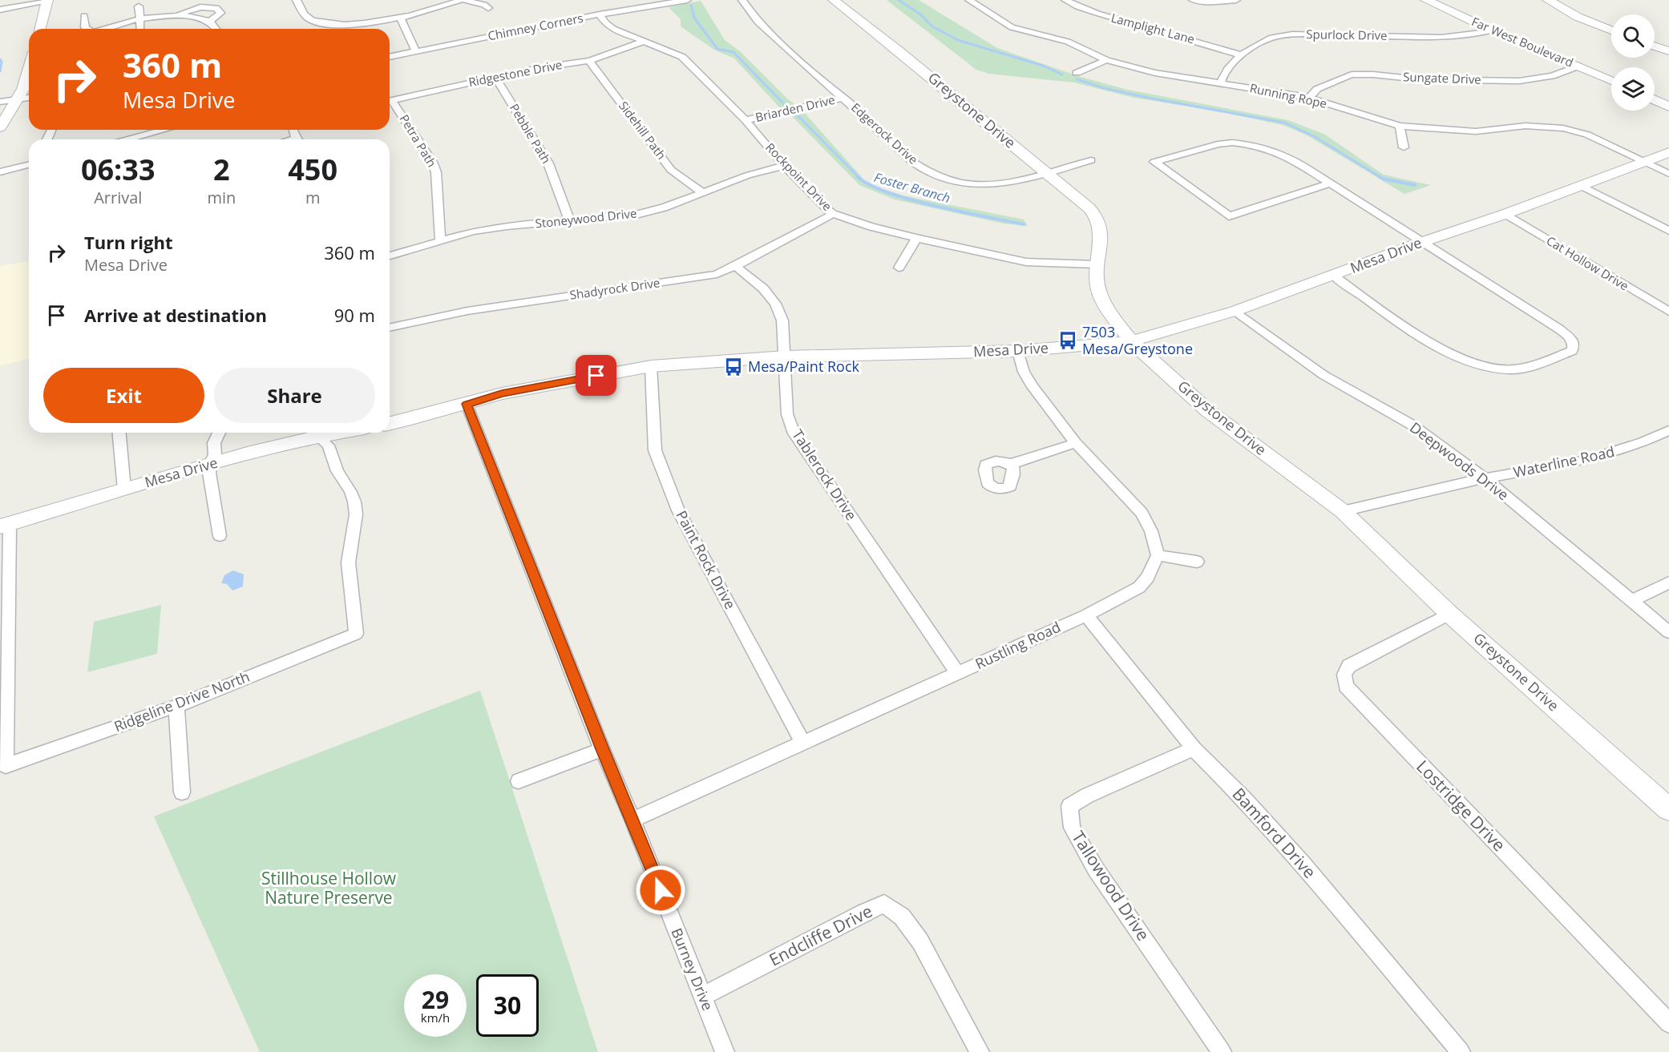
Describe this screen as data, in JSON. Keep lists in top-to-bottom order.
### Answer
{
  "streets": {
    "street": [
      "Chimney Corners",
      "Lamplight Lane",
      "Spurlock Drive",
      "Far West Boulevard",
      "Ridgestone Drive",
      "Sungate Drive",
      "Running Rope",
      "Briarden Drive",
      "Greystone Drive",
      "Sidehill Path",
      "Pebble Path",
      "Edgerock Drive",
      "Petra Path",
      "Rockpoint Drive",
      "Stoneywood Drive",
      "Mesa Drive",
      "Cat Hollow Drive",
      "Shadyrock Drive",
      "Deepwoods Drive",
      "Waterline Road",
      "Tablerock Drive",
      "Paint Rock Drive",
      "Rustling Road",
      "Ridgeline Drive North",
      "Lostridge Drive",
      "Bamford Drive",
      "Tallowood Drive",
      "Endcliffe Drive",
      "Burney Drive"
    ]
  },
  "crossings": [
    ["Chimney Corners", "Rockpoint Drive"],
    ["Lamplight Lane", "Spurlock Drive"],
    ["Spurlock Drive", "Far West Boulevard"],
    ["Spurlock Drive", "Running Rope"],
    ["Far West Boulevard", "Sungate Drive"],
    ["Ridgestone Drive", "Sidehill Path"],
    ["Ridgestone Drive", "Pebble Path"],
    ["Ridgestone Drive", "Rockpoint Drive"],
    ["Sungate Drive", "Running Rope"],
    ["Running Rope", "Mesa Drive"],
    ["Briarden Drive", "Edgerock Drive"],
    ["Briarden Drive", "Rockpoint Drive"],
    ["Greystone Drive", "Edgerock Drive"],
    ["Greystone Drive", "Rockpoint Drive"],
    ["Greystone Drive", "Mesa Drive"],
    ["Greystone Drive", "Waterline Road"],
    ["Greystone Drive", "Lostridge Drive"],
    ["Sidehill Path", "Stoneywood Drive"],
    ["Pebble Path", "Stoneywood Drive"],
    ["Petra Path", "Stoneywood Drive"],
    ["Rockpoint Drive", "Stoneywood Drive"],
    ["Rockpoint Drive", "Shadyrock Drive"],
    ["Mesa Drive", "Cat Hollow Drive"],
    ["Mesa Drive", "Deepwoods Drive"],
    ["Mesa Drive", "Tablerock Drive"],
    ["Mesa Drive", "Paint Rock Drive"],
    ["Mesa Drive", "Burney Drive"],
    ["Shadyrock Drive", "Tablerock Drive"],
    ["Deepwoods Drive", "Waterline Road"],
    ["Tablerock Drive", "Rustling Road"],
    ["Paint Rock Drive", "Rustling Road"],
    ["Rustling Road", "Bamford Drive"],
    ["Rustling Road", "Burney Drive"],
    ["Bamford Drive", "Tallowood Drive"],
    ["Endcliffe Drive", "Burney Drive"]
  ],
  "water": ["Foster Branch"],
  "parks": ["Stillhouse Hollow Nature Preserve"],
  "places": {
    "bus stop": ["7503 Mesa/Greystone", "Mesa/Paint Rock"]
  },
  "page": {
    "turn": ["360 m", "Mesa Drive"],
    "eta": [
      "06:33",
      "Arrival",
      "2",
      "min",
      "450",
      "m"
    ],
    "list": [
      {
        "name": "Turn right",
        "note": "Mesa Drive",
        "value": "360 m"
      },
      {
        "name": "Arrive at destination",
        "value": "90 m"
      }
    ],
    "buttons": ["Exit", "Share"],
    "speed": "29 km/h",
    "limit": "30"
  }
}
